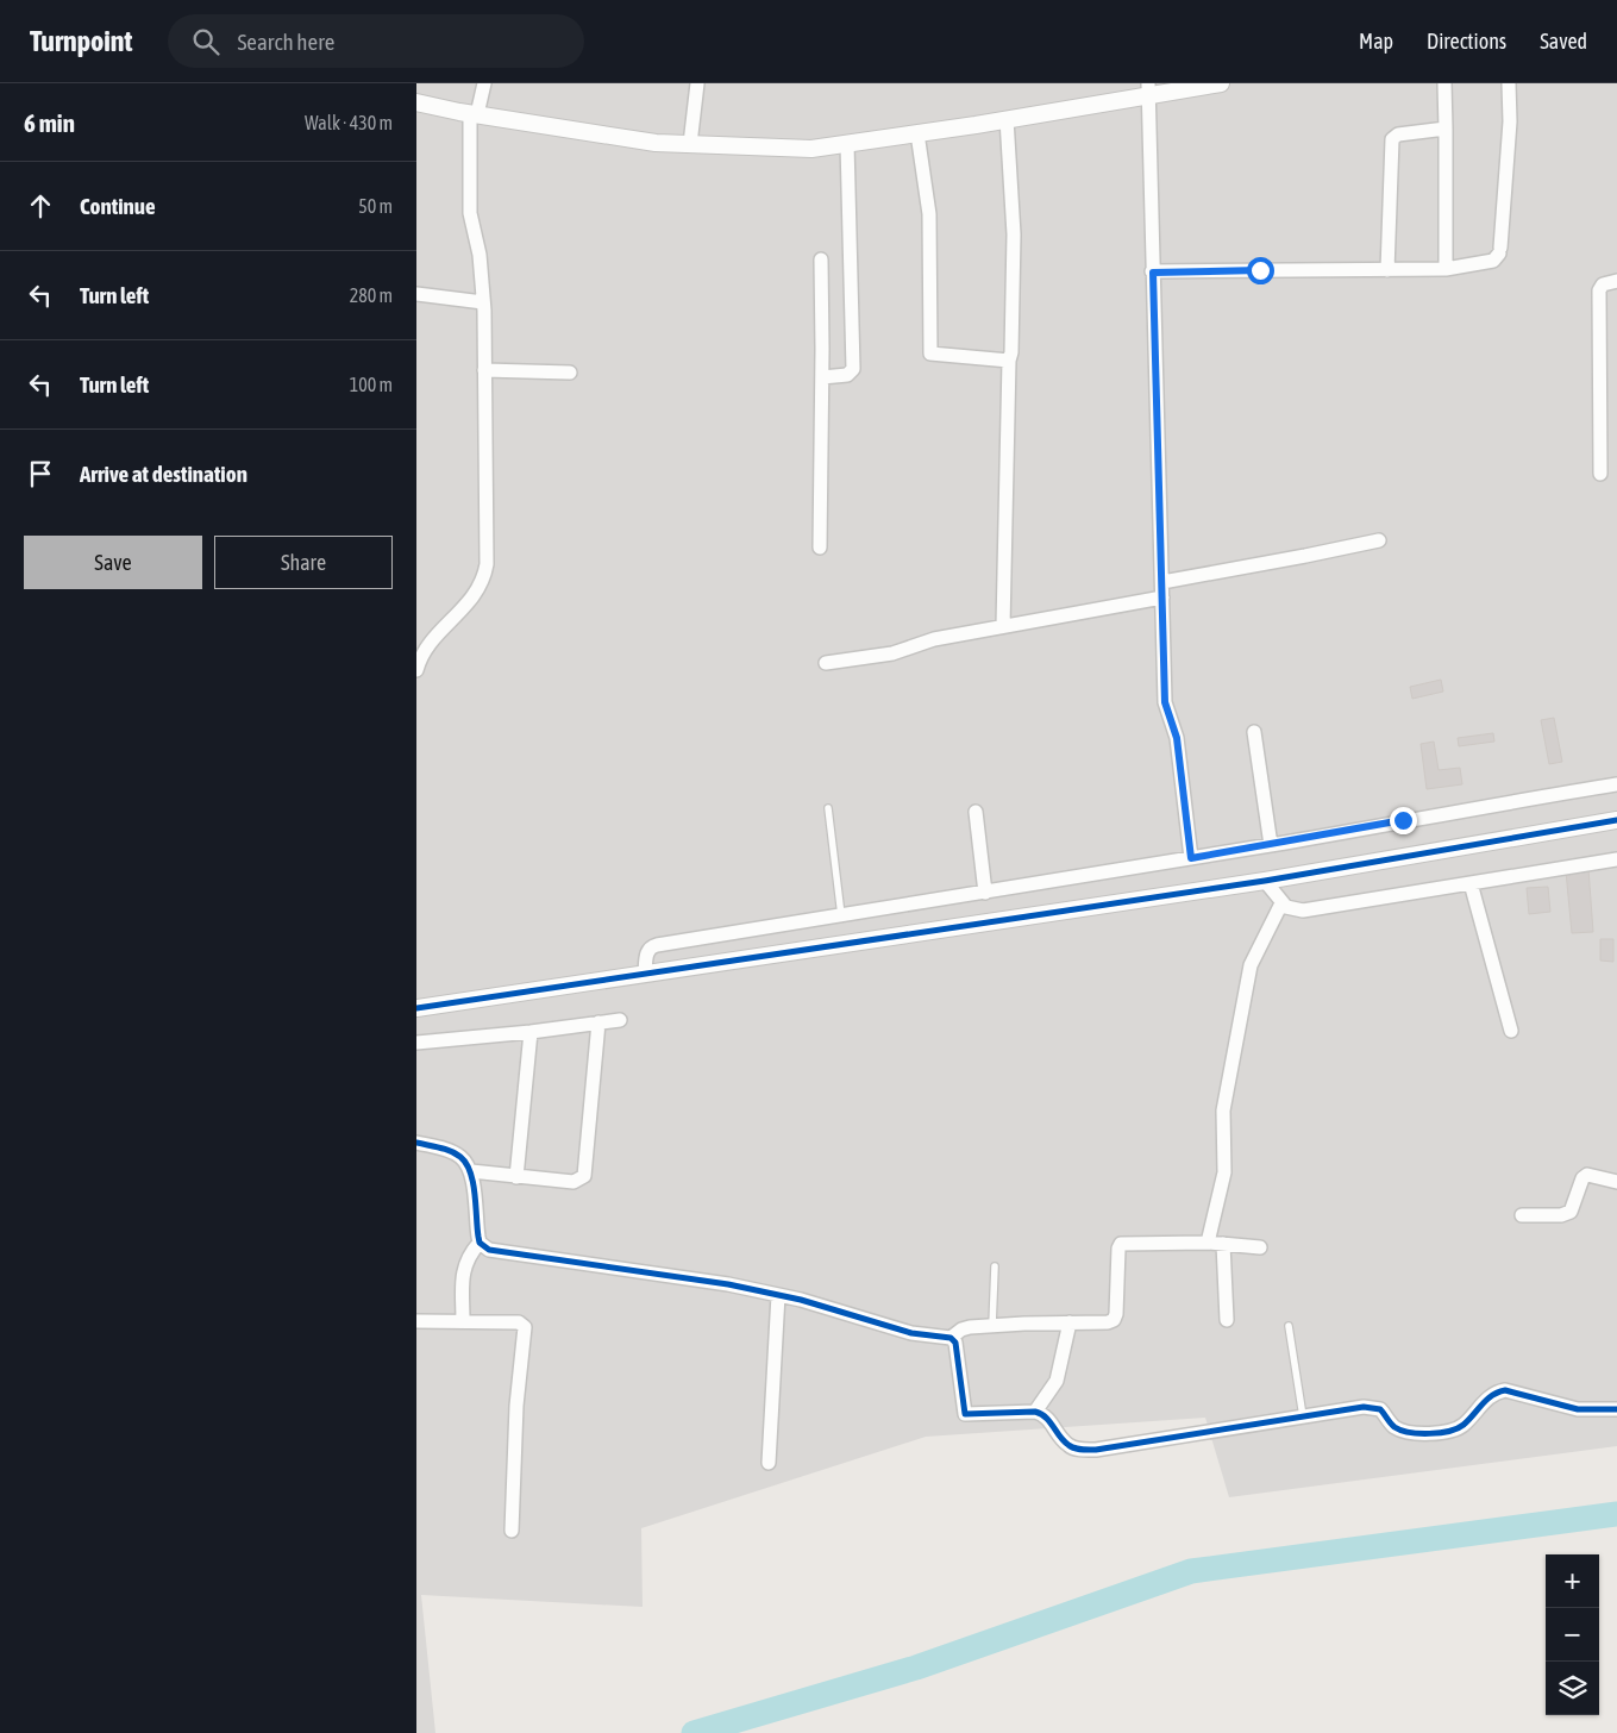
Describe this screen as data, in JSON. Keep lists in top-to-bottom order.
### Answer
{
  "page": {
    "header": "Turnpoint",
    "search": "Search here",
    "nav": ["Map", "Directions", "Saved"],
    "heading": ["6 min", "Walk · 430 m"],
    "list": [
      ["Continue", "50 m"],
      ["Turn left", "280 m"],
      ["Turn left", "100 m"],
      "Arrive at destination"
    ],
    "buttons": ["Save", "Share"],
    "map_buttons": ["+", "−"]
  }
}
